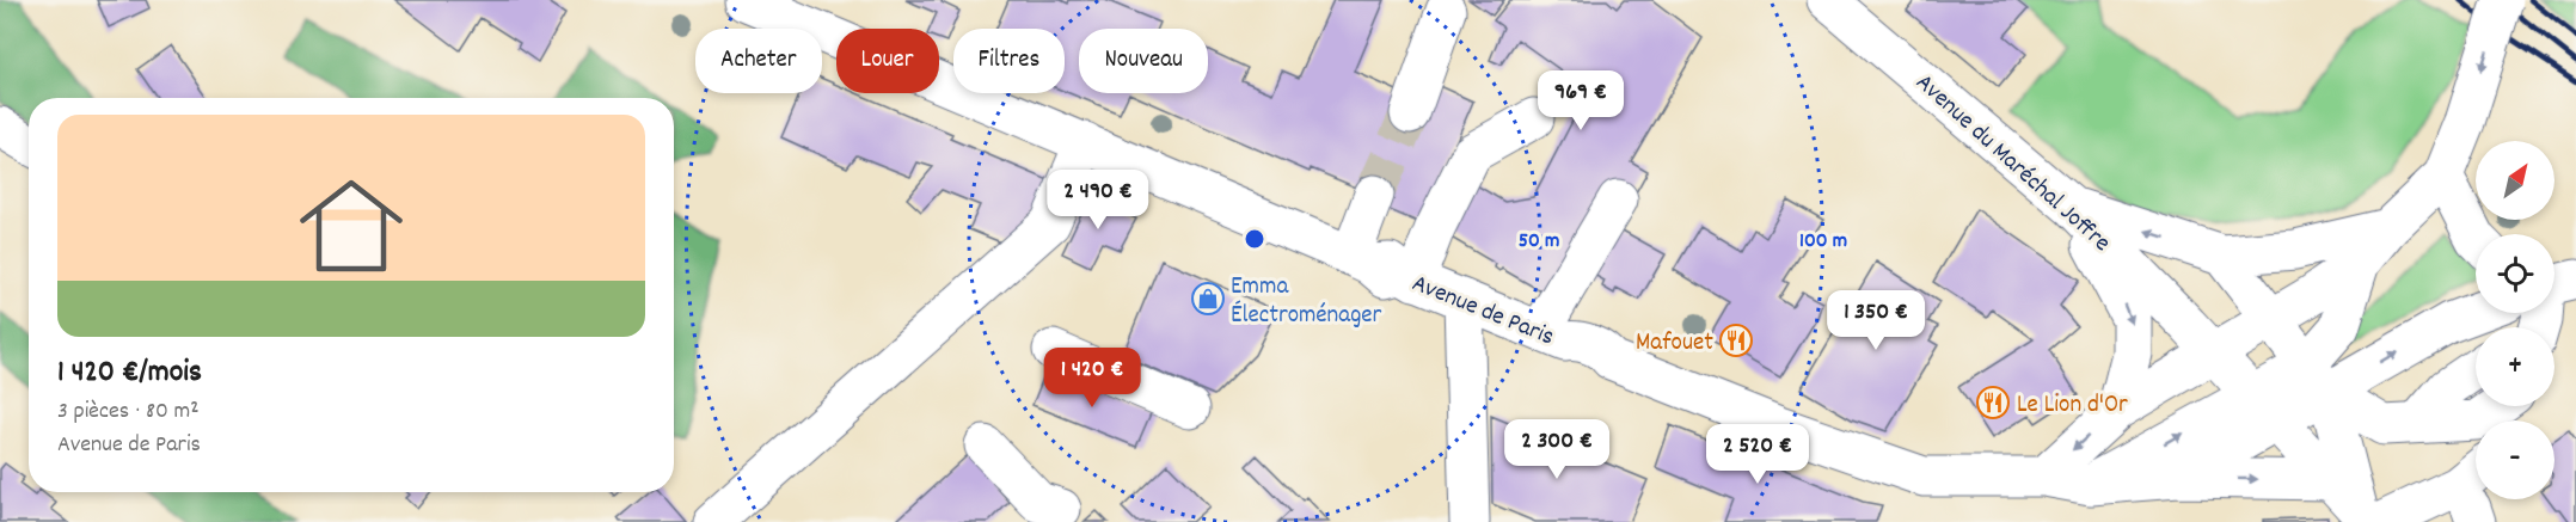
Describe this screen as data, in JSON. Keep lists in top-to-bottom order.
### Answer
{
  "streets": {
    "main road": ["Avenue du Maréchal Joffre", "Avenue de Paris"]
  },
  "crossings": [
    ["Avenue du Maréchal Joffre", "Avenue de Paris"]
  ],
  "places": {
    "shop": ["Emma Électroménager"],
    "restaurant": ["Mafouet", "Le Lion d'Or"]
  },
  "north": "top right",
  "page": {
    "chip": [
      "Acheter",
      "Louer",
      "Filtres",
      "Nouveau"
    ],
    "price": [
      "969 €",
      "2 490 €",
      "1 350 €",
      "1 420 €",
      "2 300 €",
      "2 520 €"
    ],
    "list": [
      {
        "name": "1 420 €/mois",
        "note": "3 pièces · 80 m² · Avenue de Paris"
      }
    ],
    "map_buttons": ["+", "−"]
  },
  "rings": ["50 m", "100 m"]
}
